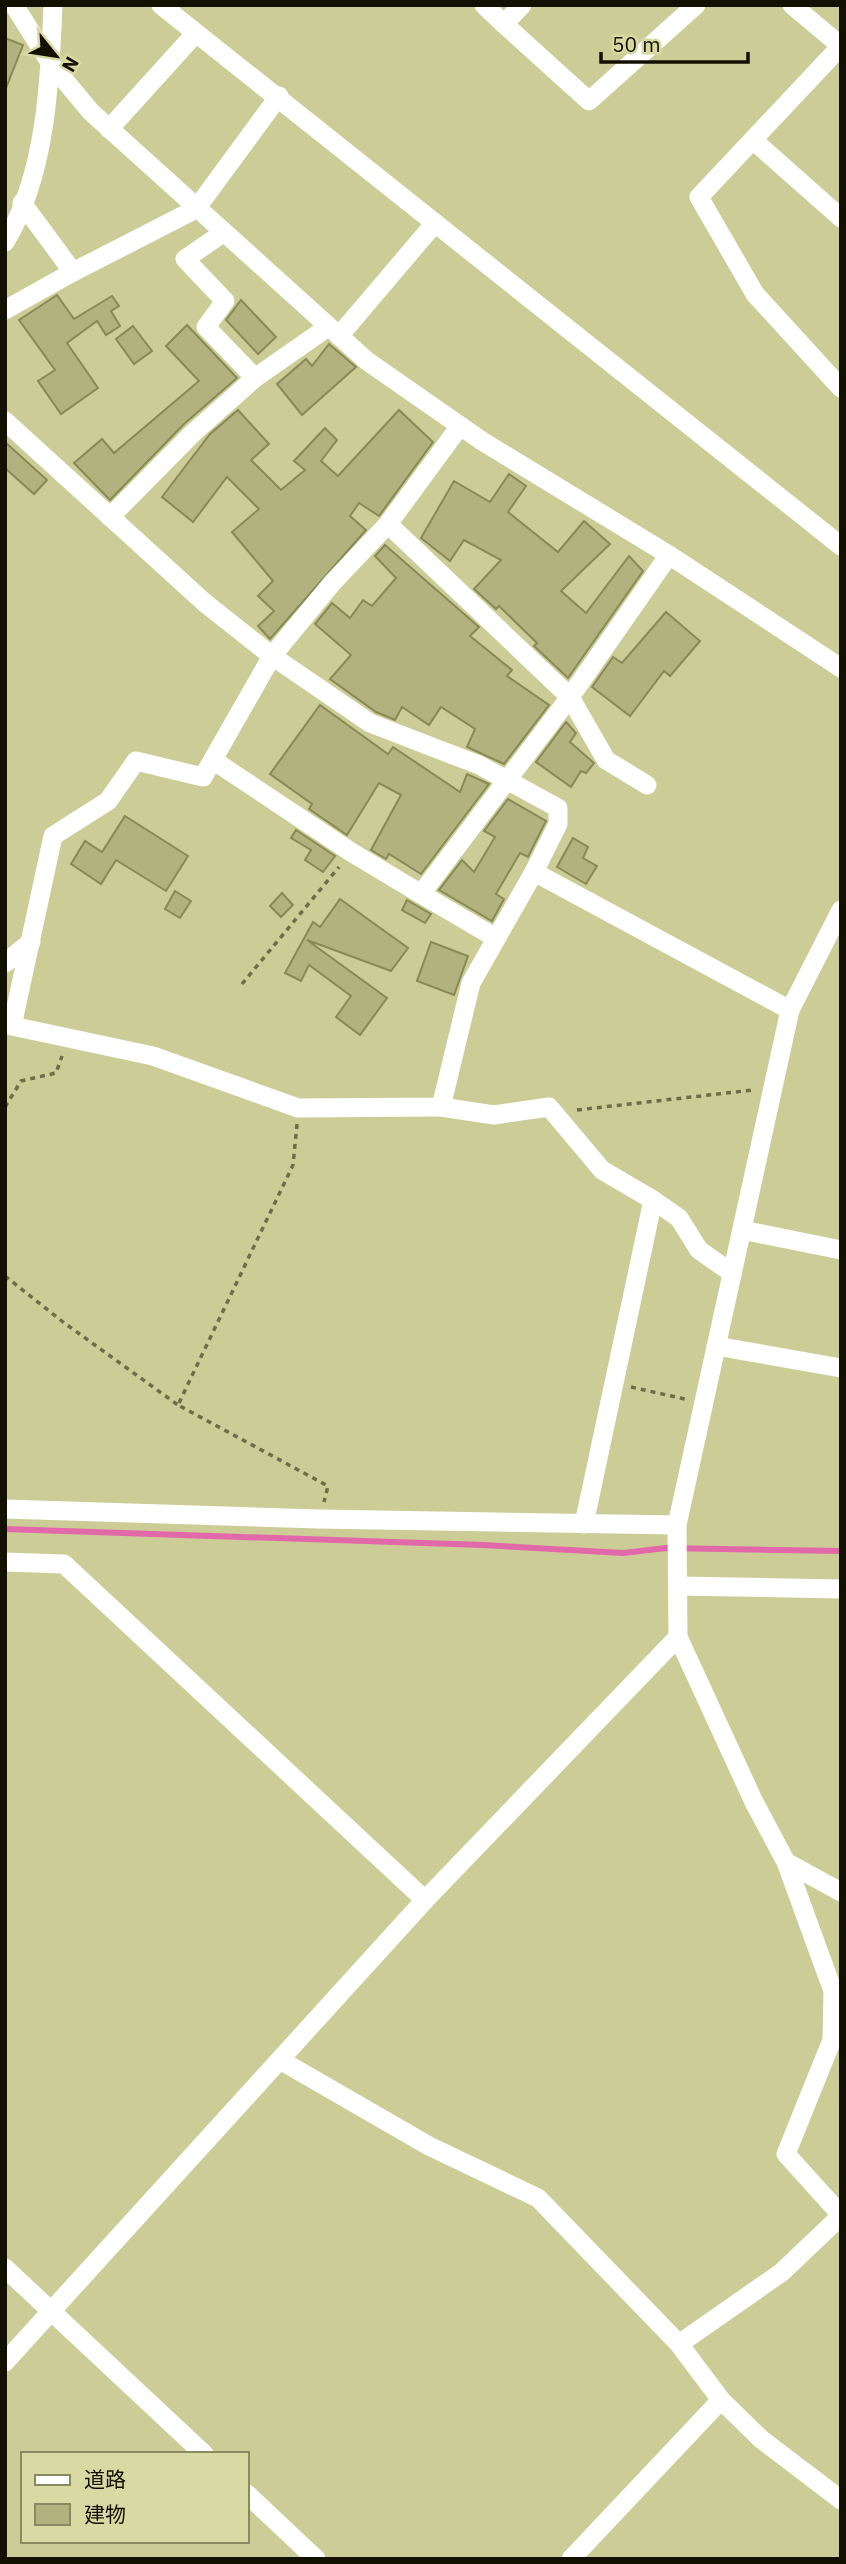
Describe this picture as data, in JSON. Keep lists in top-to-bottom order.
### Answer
{
  "legend": ["道路", "建物"],
  "scale_bar": "50 m",
  "north": "bottom right"
}
